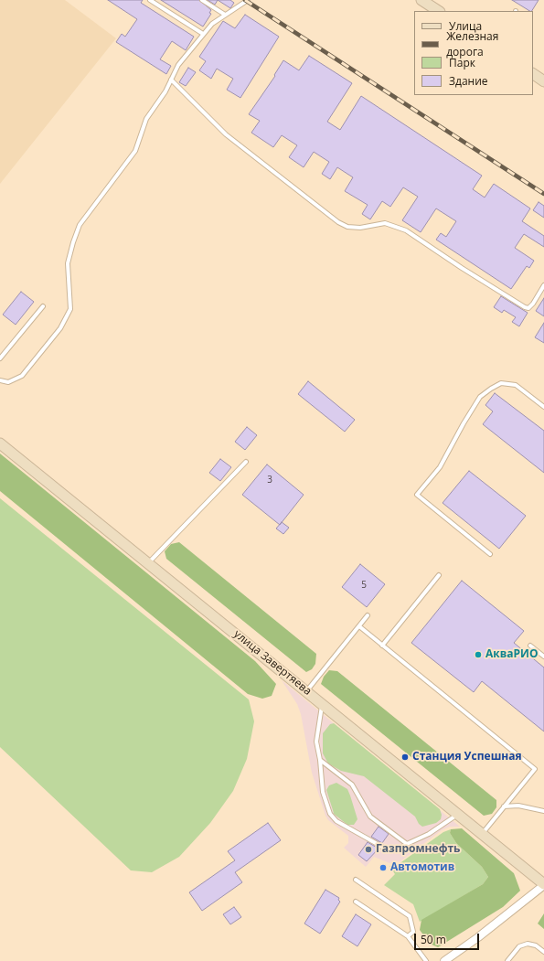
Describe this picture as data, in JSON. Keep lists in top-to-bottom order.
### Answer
{
  "streets": {
    "main road": ["улица Завертяева"]
  },
  "places": [
    "АкваРИО",
    "Станция Успешная",
    "Газпромнефть",
    "Автомотив"
  ],
  "house_numbers": ["3", "5"],
  "legend": [
    "Улица",
    "Железная дорога",
    "Парк",
    "Здание"
  ],
  "scale_bar": "50 m"
}
